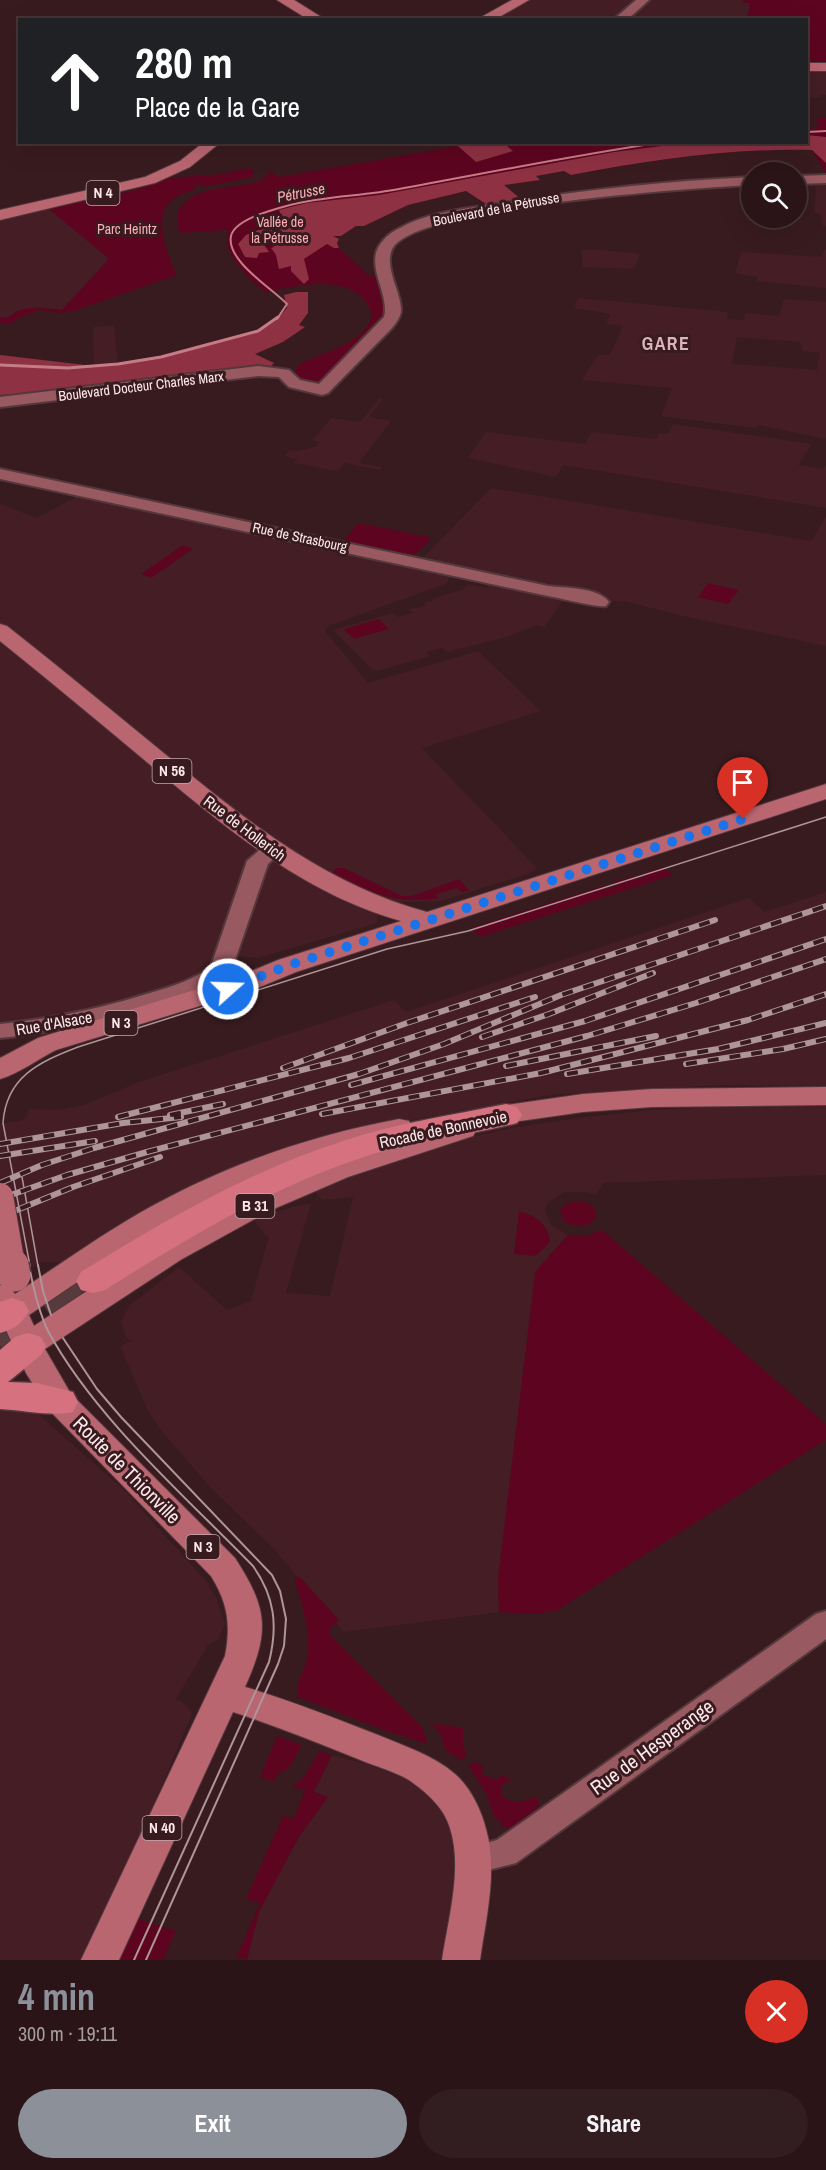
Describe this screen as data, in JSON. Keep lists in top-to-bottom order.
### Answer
{
  "streets": {
    "highway": ["Rocade de Bonnevoie", "B 31"],
    "main road": [
      "N 4",
      "Boulevard de la Pétrusse",
      "Boulevard Docteur Charles Marx",
      "Rue de Strasbourg",
      "N 56",
      "Rue de Hollerich",
      "Rue d'Alsace",
      "N 3",
      "Route de Thionville",
      "Rue de Hesperange",
      "N 40"
    ]
  },
  "crossings": [
    ["Boulevard de la Pétrusse", "Boulevard Docteur Charles Marx"],
    ["Rue de Hollerich", "Rue d'Alsace"],
    ["Rue de Hollerich", "N 3"],
    ["N 3", "B 31"],
    ["N 3", "Route de Thionville"],
    ["Rocade de Bonnevoie", "B 31"],
    ["Route de Thionville", "N 40"]
  ],
  "districts": ["GARE"],
  "water": ["Pétrusse"],
  "parks": ["Vallée de la Pétrusse", "Parc Heintz"],
  "page": {
    "turn": ["280 m", "Place de la Gare"],
    "heading": ["4 min", "300 m · 19:11"],
    "buttons": ["Exit", "Share"]
  }
}
